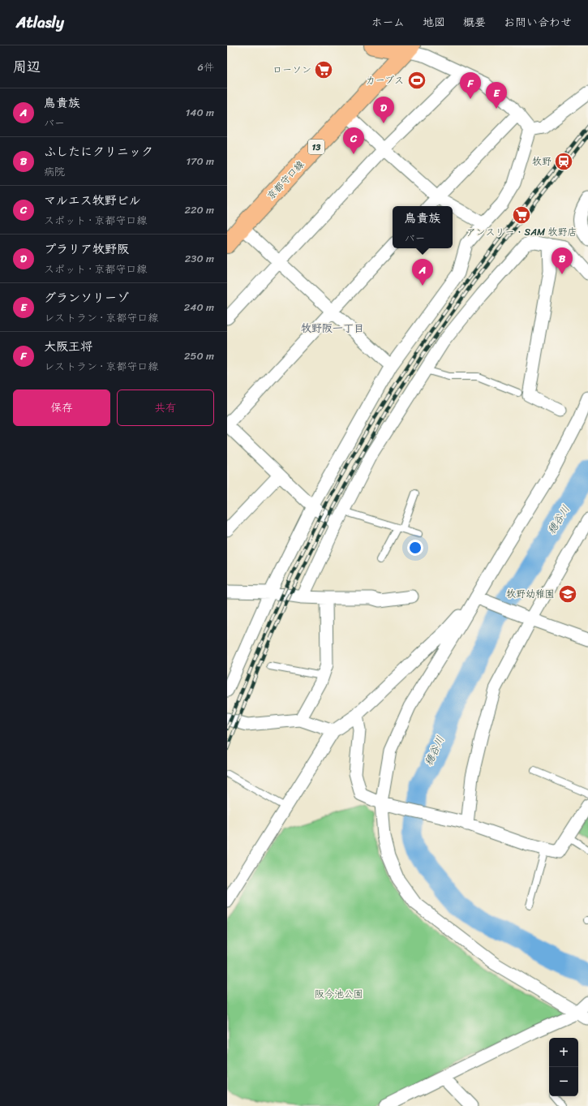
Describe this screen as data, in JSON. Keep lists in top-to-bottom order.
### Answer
{
  "streets": {
    "main road": ["13", "京都守口線"]
  },
  "districts": ["牧野阪一丁目"],
  "water": ["穂谷川"],
  "parks": ["阪今池公園"],
  "places": {
    "supermarket": ["ローソン", "アンスリー・SAM 牧野店"],
    "sports": ["カーブス"],
    "station": ["牧野"],
    "school or university": ["牧野幼稚園"]
  },
  "page": {
    "header": "Atlasly",
    "nav": [
      "ホーム",
      "地図",
      "概要",
      "お問い合わせ"
    ],
    "heading": ["周辺", "6件"],
    "pins": [
      "F",
      "E",
      "D",
      "C",
      "B",
      "A"
    ],
    "list": [
      {
        "mark": "A",
        "name": "鳥貴族",
        "note": "バー",
        "value": "140 m"
      },
      {
        "mark": "B",
        "name": "ふしたにクリニック",
        "note": "病院",
        "value": "170 m"
      },
      {
        "mark": "C",
        "name": "マルエス牧野ビル",
        "note": "スポット · 京都守口線",
        "value": "220 m"
      },
      {
        "mark": "D",
        "name": "プラリア牧野阪",
        "note": "スポット · 京都守口線",
        "value": "230 m"
      },
      {
        "mark": "E",
        "name": "グランソリーゾ",
        "note": "レストラン · 京都守口線",
        "value": "240 m"
      },
      {
        "mark": "F",
        "name": "大阪王将",
        "note": "レストラン · 京都守口線",
        "value": "250 m"
      }
    ],
    "popup": ["鳥貴族", "バー"],
    "buttons": ["保存", "共有"],
    "map_buttons": ["+", "−"]
  }
}
